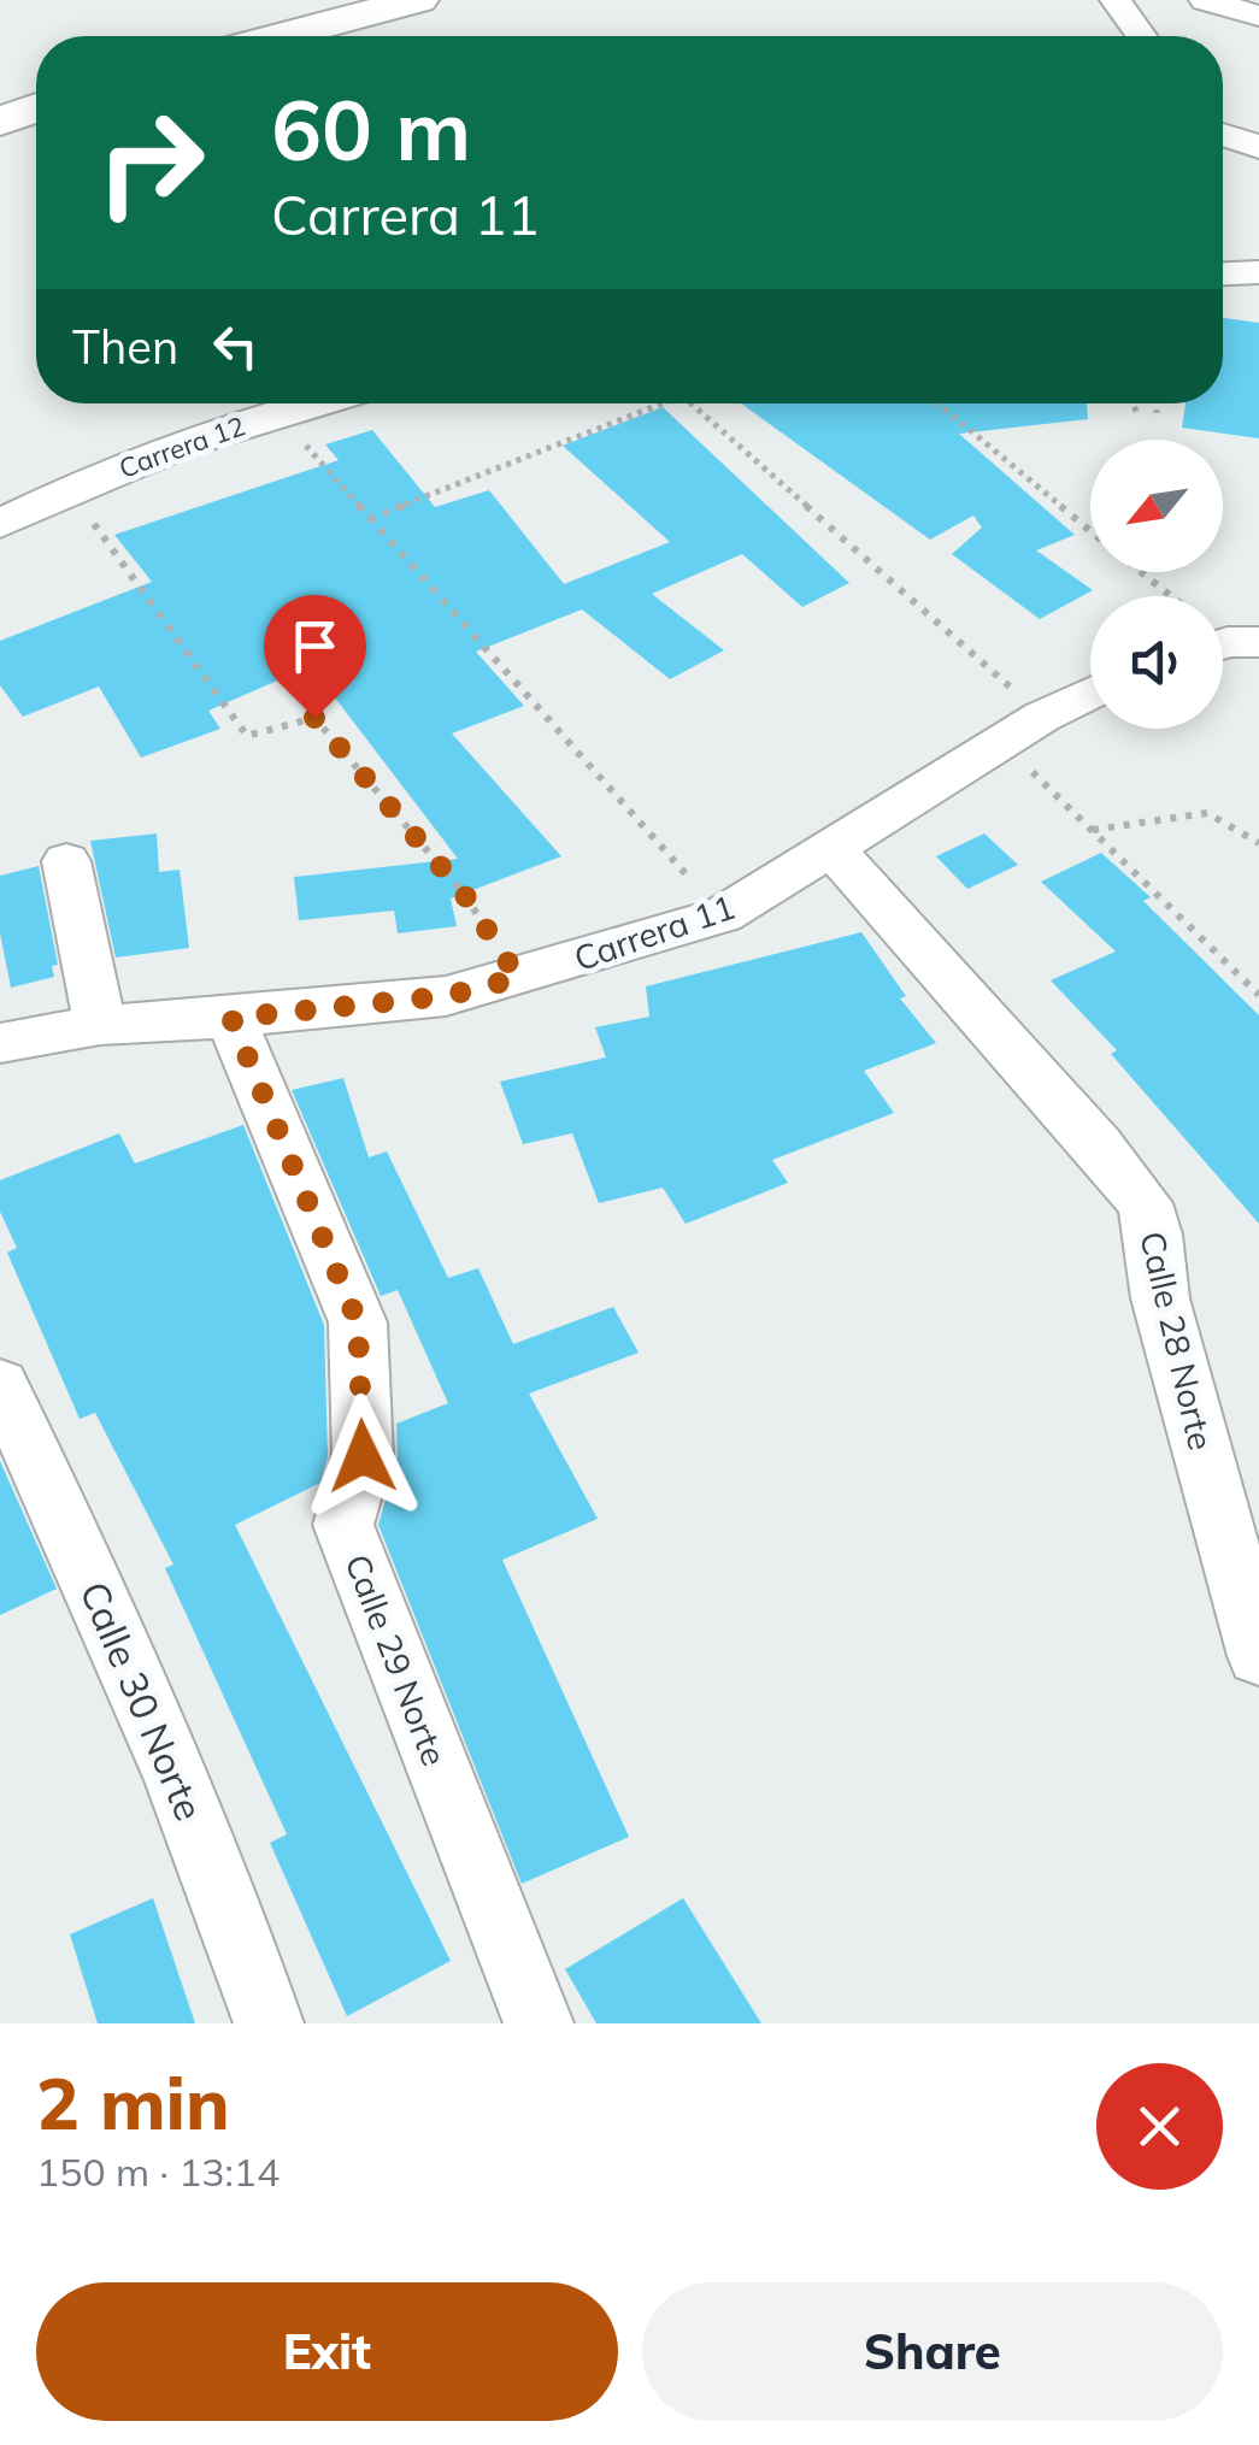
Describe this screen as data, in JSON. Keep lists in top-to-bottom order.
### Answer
{
  "streets": {
    "street": [
      "Carrera 12",
      "Carrera 11",
      "Calle 28 Norte",
      "Calle 29 Norte",
      "Calle 30 Norte"
    ]
  },
  "crossings": [
    ["Carrera 11", "Calle 28 Norte"],
    ["Carrera 11", "Calle 29 Norte"]
  ],
  "north": "bottom left",
  "page": {
    "turn": ["60 m", "Carrera 11"],
    "then": "Then",
    "heading": ["2 min", "150 m · 13:14"],
    "buttons": ["Exit", "Share"]
  }
}
